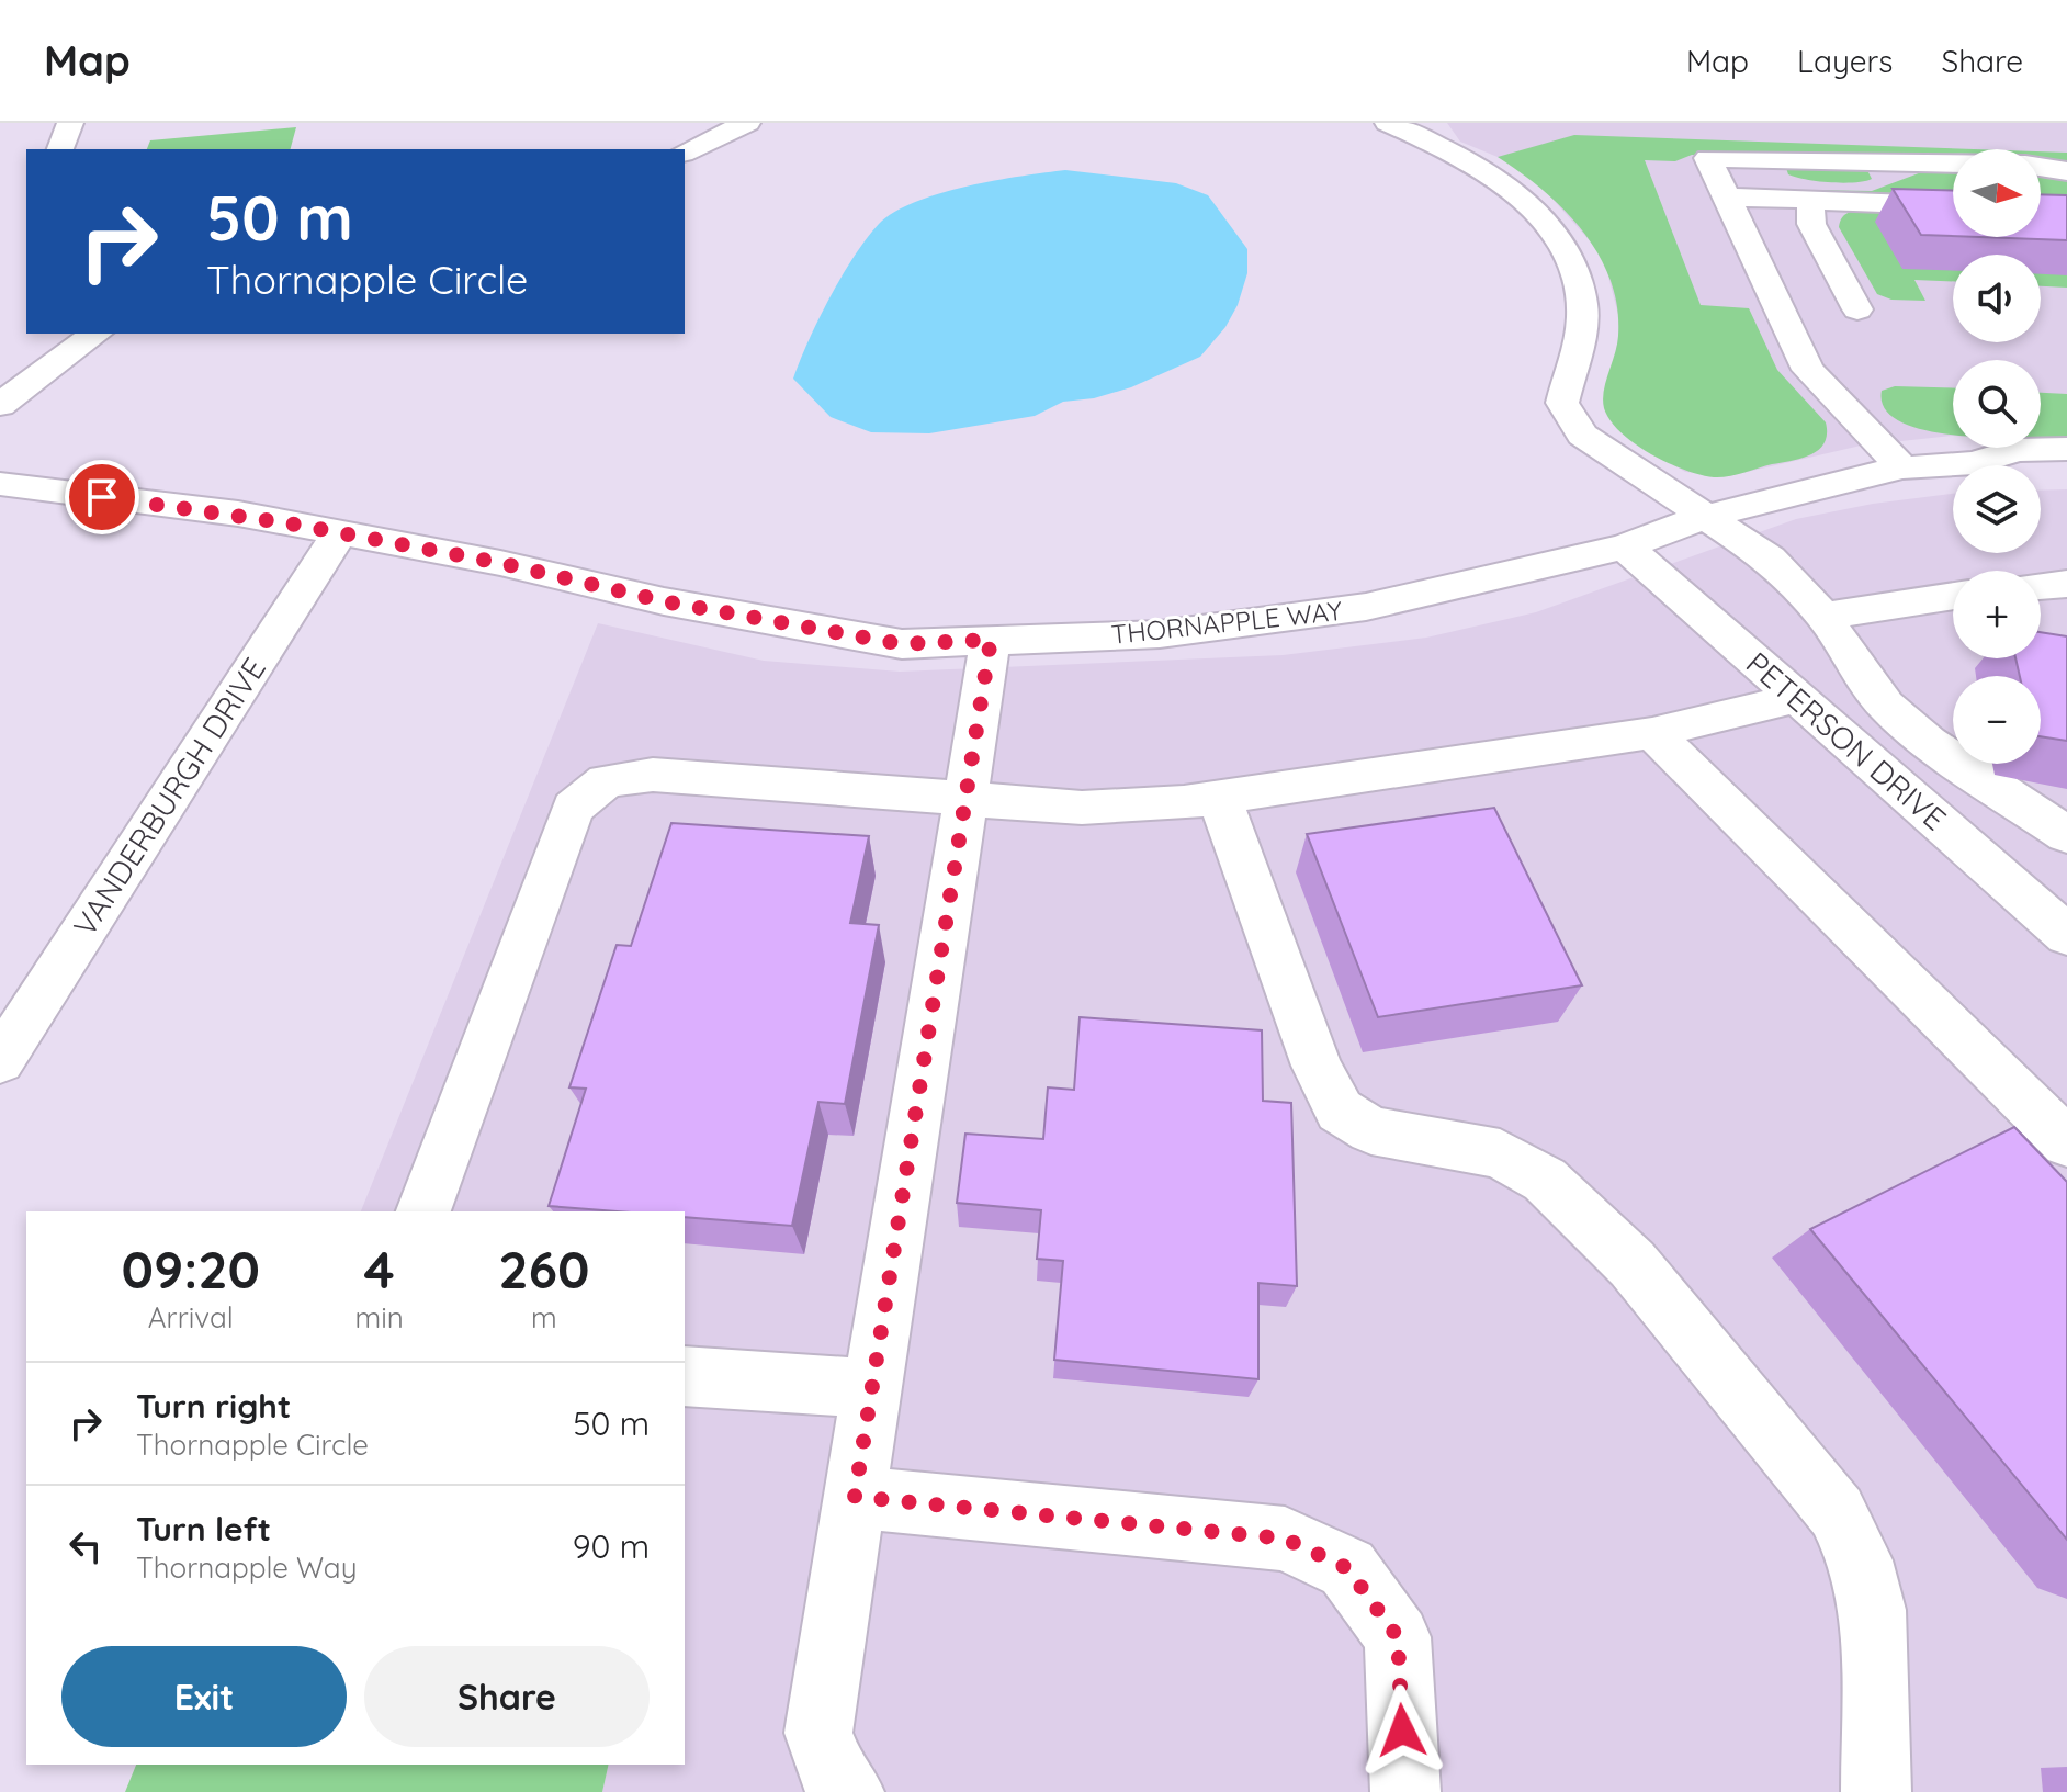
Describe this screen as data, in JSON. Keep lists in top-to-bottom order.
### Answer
{
  "streets": {
    "street": ["THORNAPPLE WAY", "PETERSON DRIVE", "VANDERBURGH DRIVE"]
  },
  "crossings": [
    ["THORNAPPLE WAY", "PETERSON DRIVE"],
    ["THORNAPPLE WAY", "VANDERBURGH DRIVE"]
  ],
  "north": "right",
  "page": {
    "header": "Map",
    "nav": ["Map", "Layers", "Share"],
    "map_buttons": ["+", "−"],
    "turn": ["50 m", "Thornapple Circle"],
    "eta": [
      "09:20",
      "Arrival",
      "4",
      "min",
      "260",
      "m"
    ],
    "list": [
      {
        "name": "Turn right",
        "note": "Thornapple Circle",
        "value": "50 m"
      },
      {
        "name": "Turn left",
        "note": "Thornapple Way",
        "value": "90 m"
      }
    ],
    "buttons": ["Exit", "Share"]
  }
}
